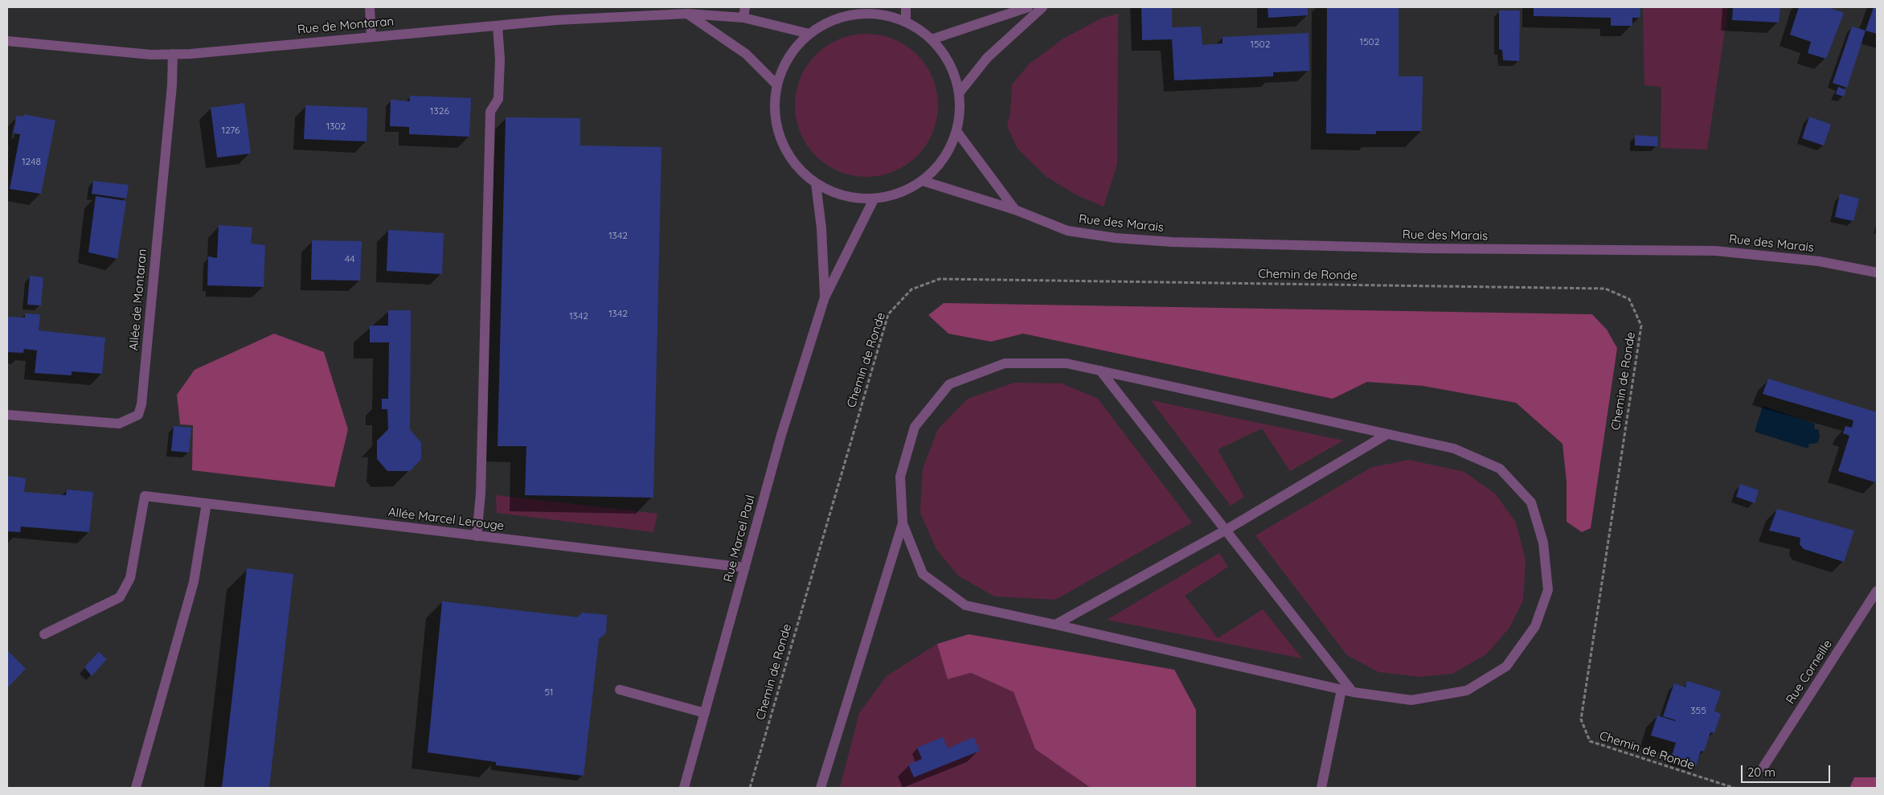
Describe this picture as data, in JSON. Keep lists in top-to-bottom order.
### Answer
{
  "streets": {
    "street": [
      "Rue de Montaran",
      "Rue des Marais",
      "Allée de Montaran",
      "Allée Marcel Lerouge",
      "Rue Marcel Paul",
      "Rue Corneille"
    ],
    "path": ["Chemin de Ronde"]
  },
  "crossings": [
    ["Rue de Montaran", "Allée de Montaran"],
    ["Allée Marcel Lerouge", "Rue Marcel Paul"]
  ],
  "house_numbers": [
    "1502",
    "1502",
    "1326",
    "1302",
    "1276",
    "1248",
    "1342",
    "44",
    "1342",
    "1342",
    "51",
    "355"
  ],
  "scale_bar": "20 m"
}
